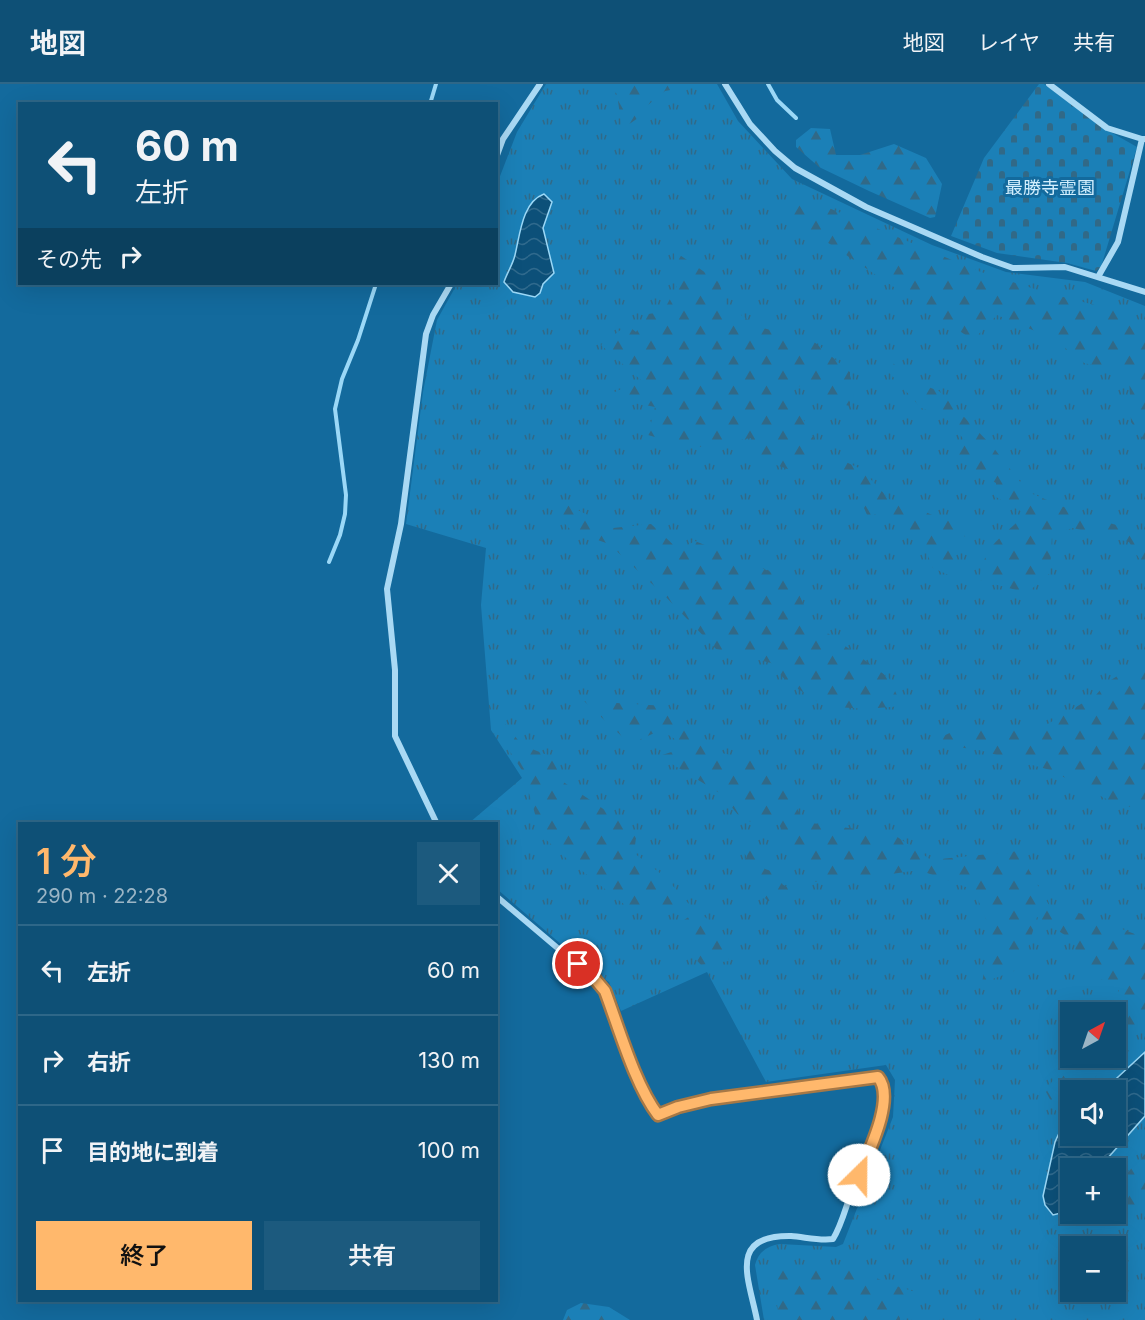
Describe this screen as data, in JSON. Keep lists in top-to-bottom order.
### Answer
{
  "parks": ["最勝寺霊園"],
  "north": "top right",
  "page": {
    "header": "地図",
    "nav": ["地図", "レイヤ", "共有"],
    "turn": ["60 m", "左折"],
    "then": "その先",
    "heading": ["1 分", "290 m · 22:28"],
    "list": [
      {
        "name": "左折",
        "value": "60 m"
      },
      {
        "name": "右折",
        "value": "130 m"
      },
      {
        "name": "目的地に到着",
        "value": "100 m"
      }
    ],
    "map_buttons": ["+", "−"],
    "buttons": ["終了", "共有"]
  }
}
